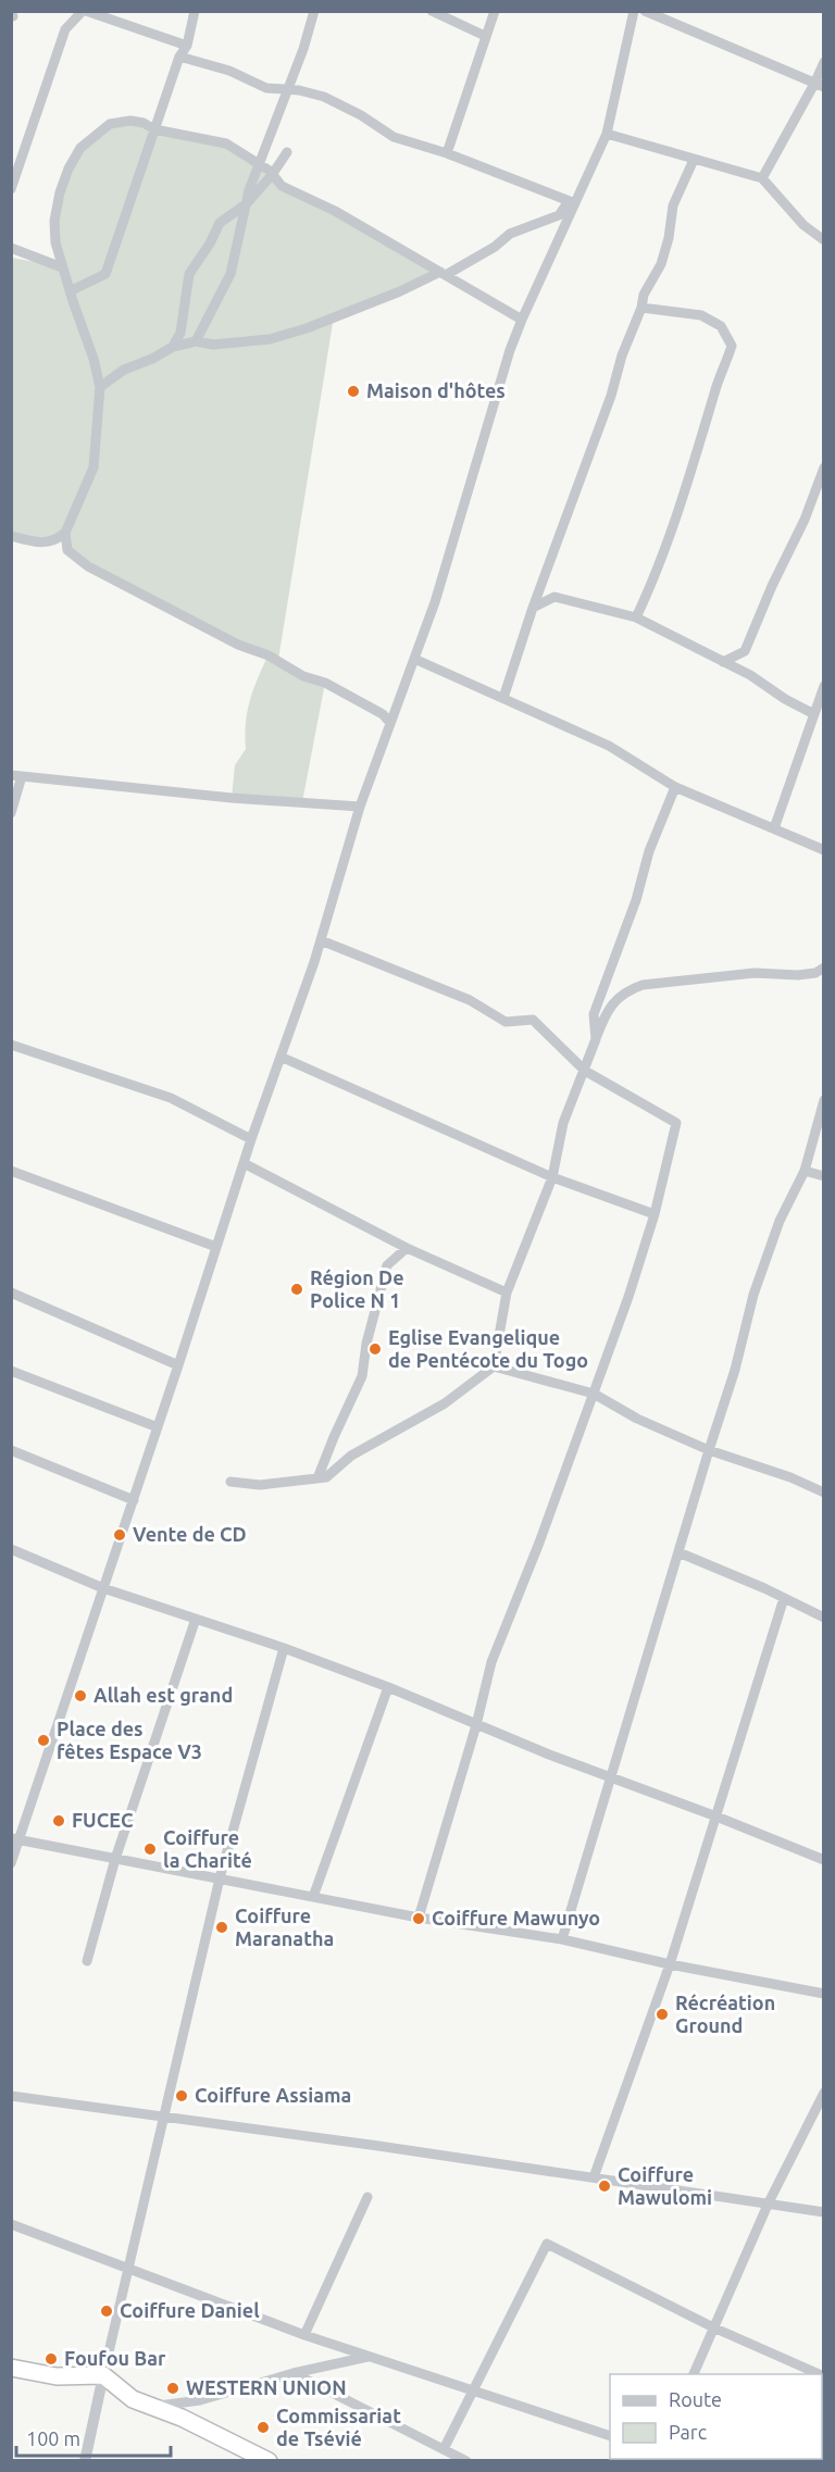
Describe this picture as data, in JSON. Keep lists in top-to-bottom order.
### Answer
{
  "places": [
    "Maison d'hôtes",
    "Région De Police N 1",
    "Eglise Evangelique de Pentécote du Togo",
    "Vente de CD",
    "Allah est grand",
    "Place des fêtes Espace V3",
    "FUCEC",
    "Coiffure la Charité",
    "Coiffure Mawunyo",
    "Coiffure Maranatha",
    "Récréation Ground",
    "Coiffure Assiama",
    "Coiffure Mawulomi",
    "Coiffure Daniel",
    "Foufou Bar",
    "WESTERN UNION",
    "Commissariat de Tsévié"
  ],
  "legend": ["Route", "Parc"],
  "scale_bar": "100 m"
}
